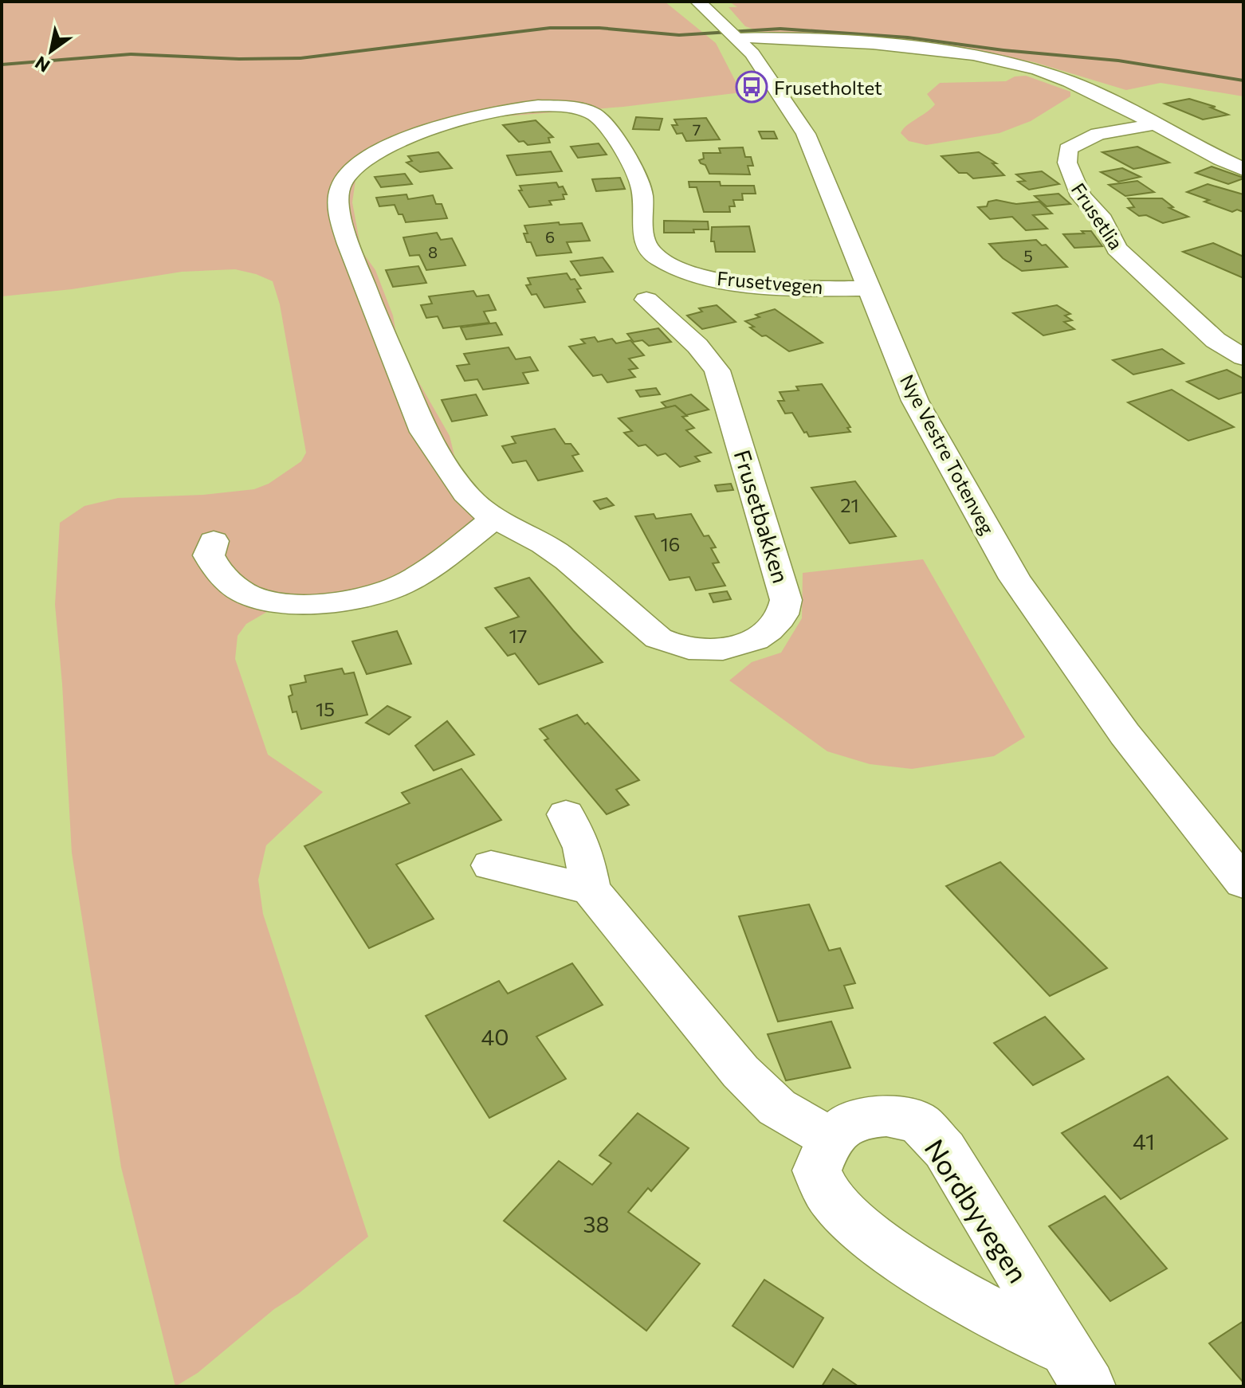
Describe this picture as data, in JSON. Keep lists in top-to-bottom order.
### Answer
{
  "streets": {
    "street": [
      "Frusetlia",
      "Frusetvegen",
      "Nye Vestre Totenveg",
      "Frusetbakken",
      "Nordbyvegen"
    ]
  },
  "crossings": [
    ["Frusetvegen", "Nye Vestre Totenveg"],
    ["Frusetvegen", "Frusetbakken"]
  ],
  "places": {
    "bus stop": ["Frusetholtet"]
  },
  "house_numbers": [
    "7",
    "6",
    "8",
    "5",
    "21",
    "16",
    "17",
    "15",
    "40",
    "41",
    "38"
  ],
  "north": "bottom left"
}
